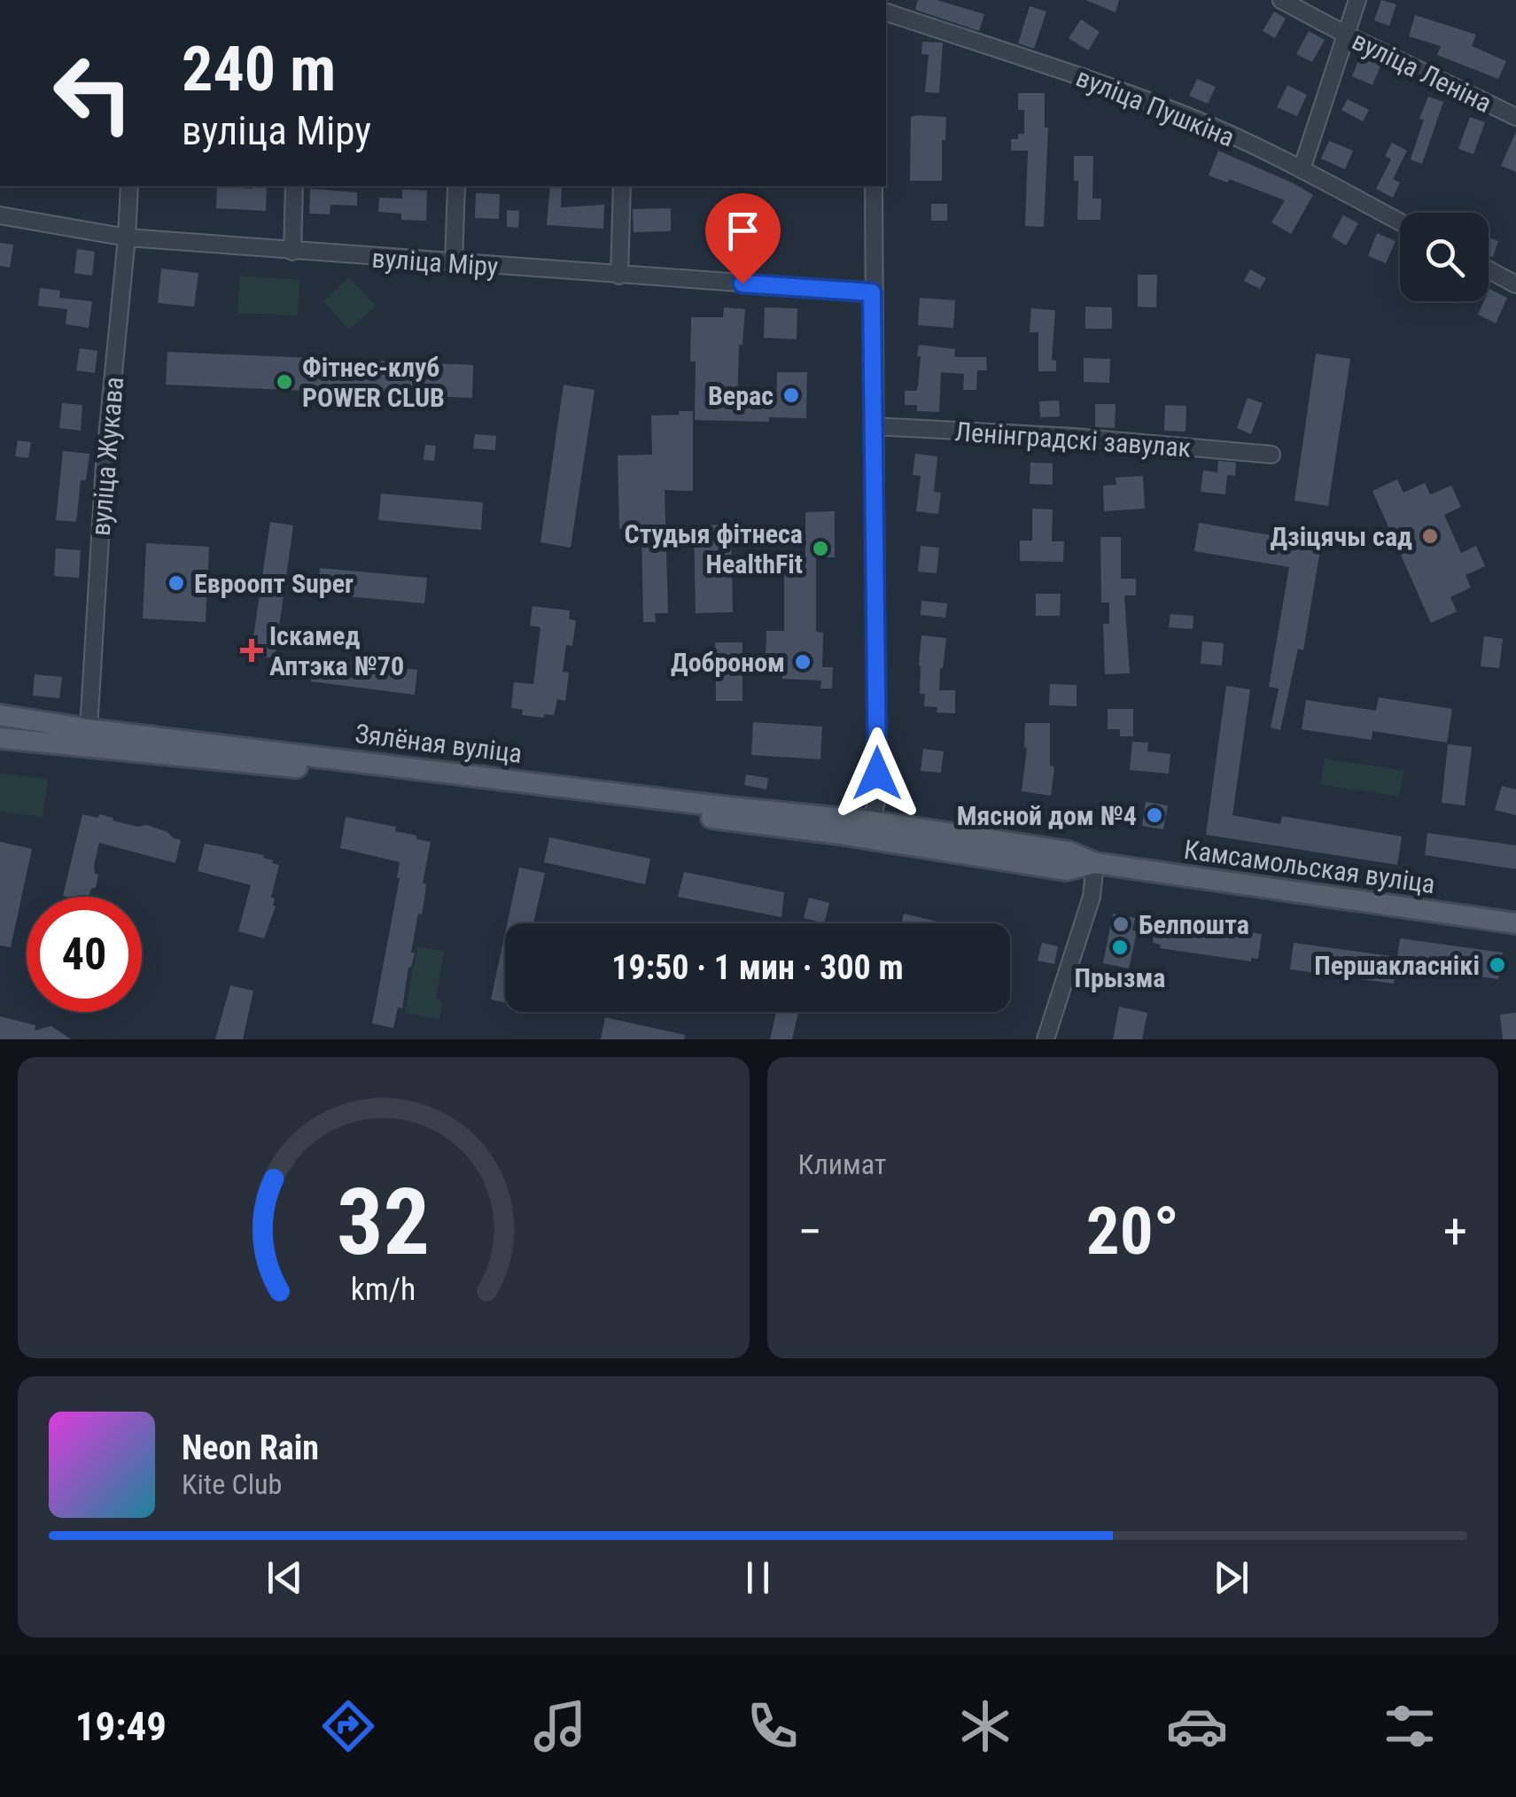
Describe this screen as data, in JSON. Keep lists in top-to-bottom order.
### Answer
{
  "streets": {
    "main road": ["Зялёная вуліца", "Камсамольская вуліца"],
    "street": [
      "вуліца Леніна",
      "вуліца Пушкіна",
      "вуліца Міру",
      "Ленінградскі завулак",
      "вуліца Жукава"
    ]
  },
  "crossings": [
    ["вуліца Міру", "вуліца Жукава"],
    ["вуліца Жукава", "Зялёная вуліца"],
    ["Зялёная вуліца", "Камсамольская вуліца"]
  ],
  "places": {
    "other": [
      "Фітнес-клуб POWER CLUB",
      "Верас",
      "Дзіцячы сад",
      "Студыя фітнеса HealthFit",
      "Евроопт Super",
      "Доброном",
      "Мясной дом №4",
      "Белпошта",
      "Прызма",
      "Першакласнікі"
    ],
    "health": ["Іскамед Аптэка №70"]
  },
  "page": {
    "turn": ["240 m", "вуліца Міру"],
    "limit": "40",
    "trip": "19:50 · 1 мин · 300 m",
    "tile": "Климат",
    "heat": ["−", "20°", "+"],
    "song": ["Neon Rain", "Kite Club"],
    "tabs": "19:49",
    "gauge": ["32", "km/h"]
  }
}
